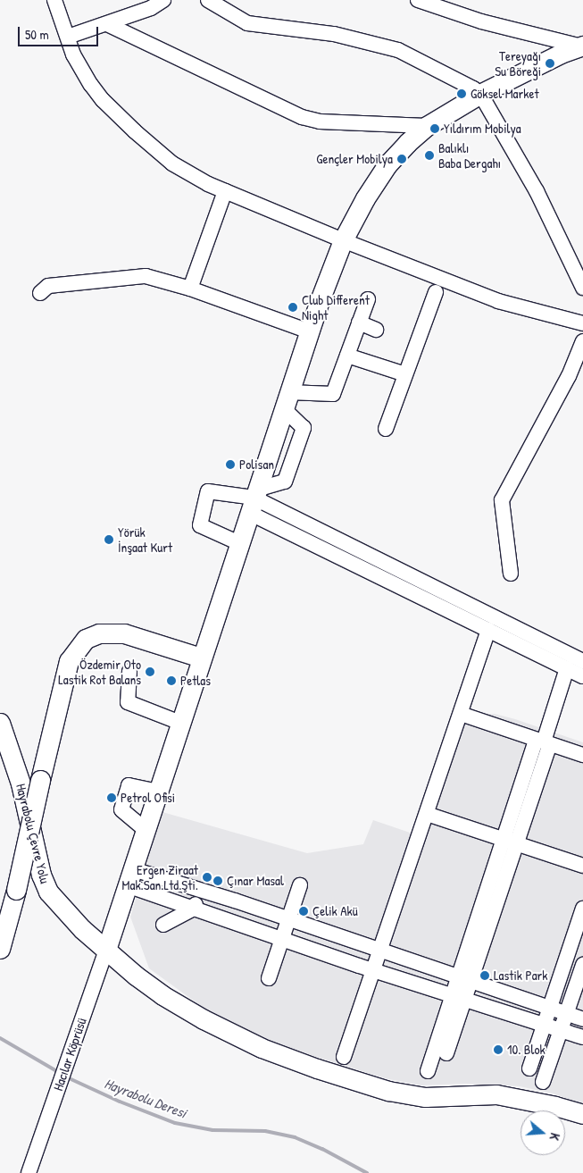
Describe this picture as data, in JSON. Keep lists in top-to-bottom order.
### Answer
{
  "streets": {
    "main road": ["Hayrabolu Çevre Yolu"],
    "street": ["Hacılar Köprüsü"]
  },
  "crossings": [
    ["Hayrabolu Çevre Yolu", "Hacılar Köprüsü"]
  ],
  "water": ["Hayrabolu Deresi"],
  "places": [
    "Tereyağı Su Böreği",
    "Göksel Market",
    "Yıldırım Mobilya",
    "Balıklı Baba Dergahı",
    "Gençler Mobilya",
    "Club Different Night",
    "Polisan",
    "Yörük İnşaat Kurt",
    "Özdemir Oto Lastik Rot Balans",
    "Petlas",
    "Petrol Ofisi",
    "Ergen Ziraat Mak.San.Ltd.Şti.",
    "Çınar Masal",
    "Çelik Akü",
    "Lastik Park",
    "10. Blok"
  ],
  "scale_bar": "50 m",
  "north": "right"
}
